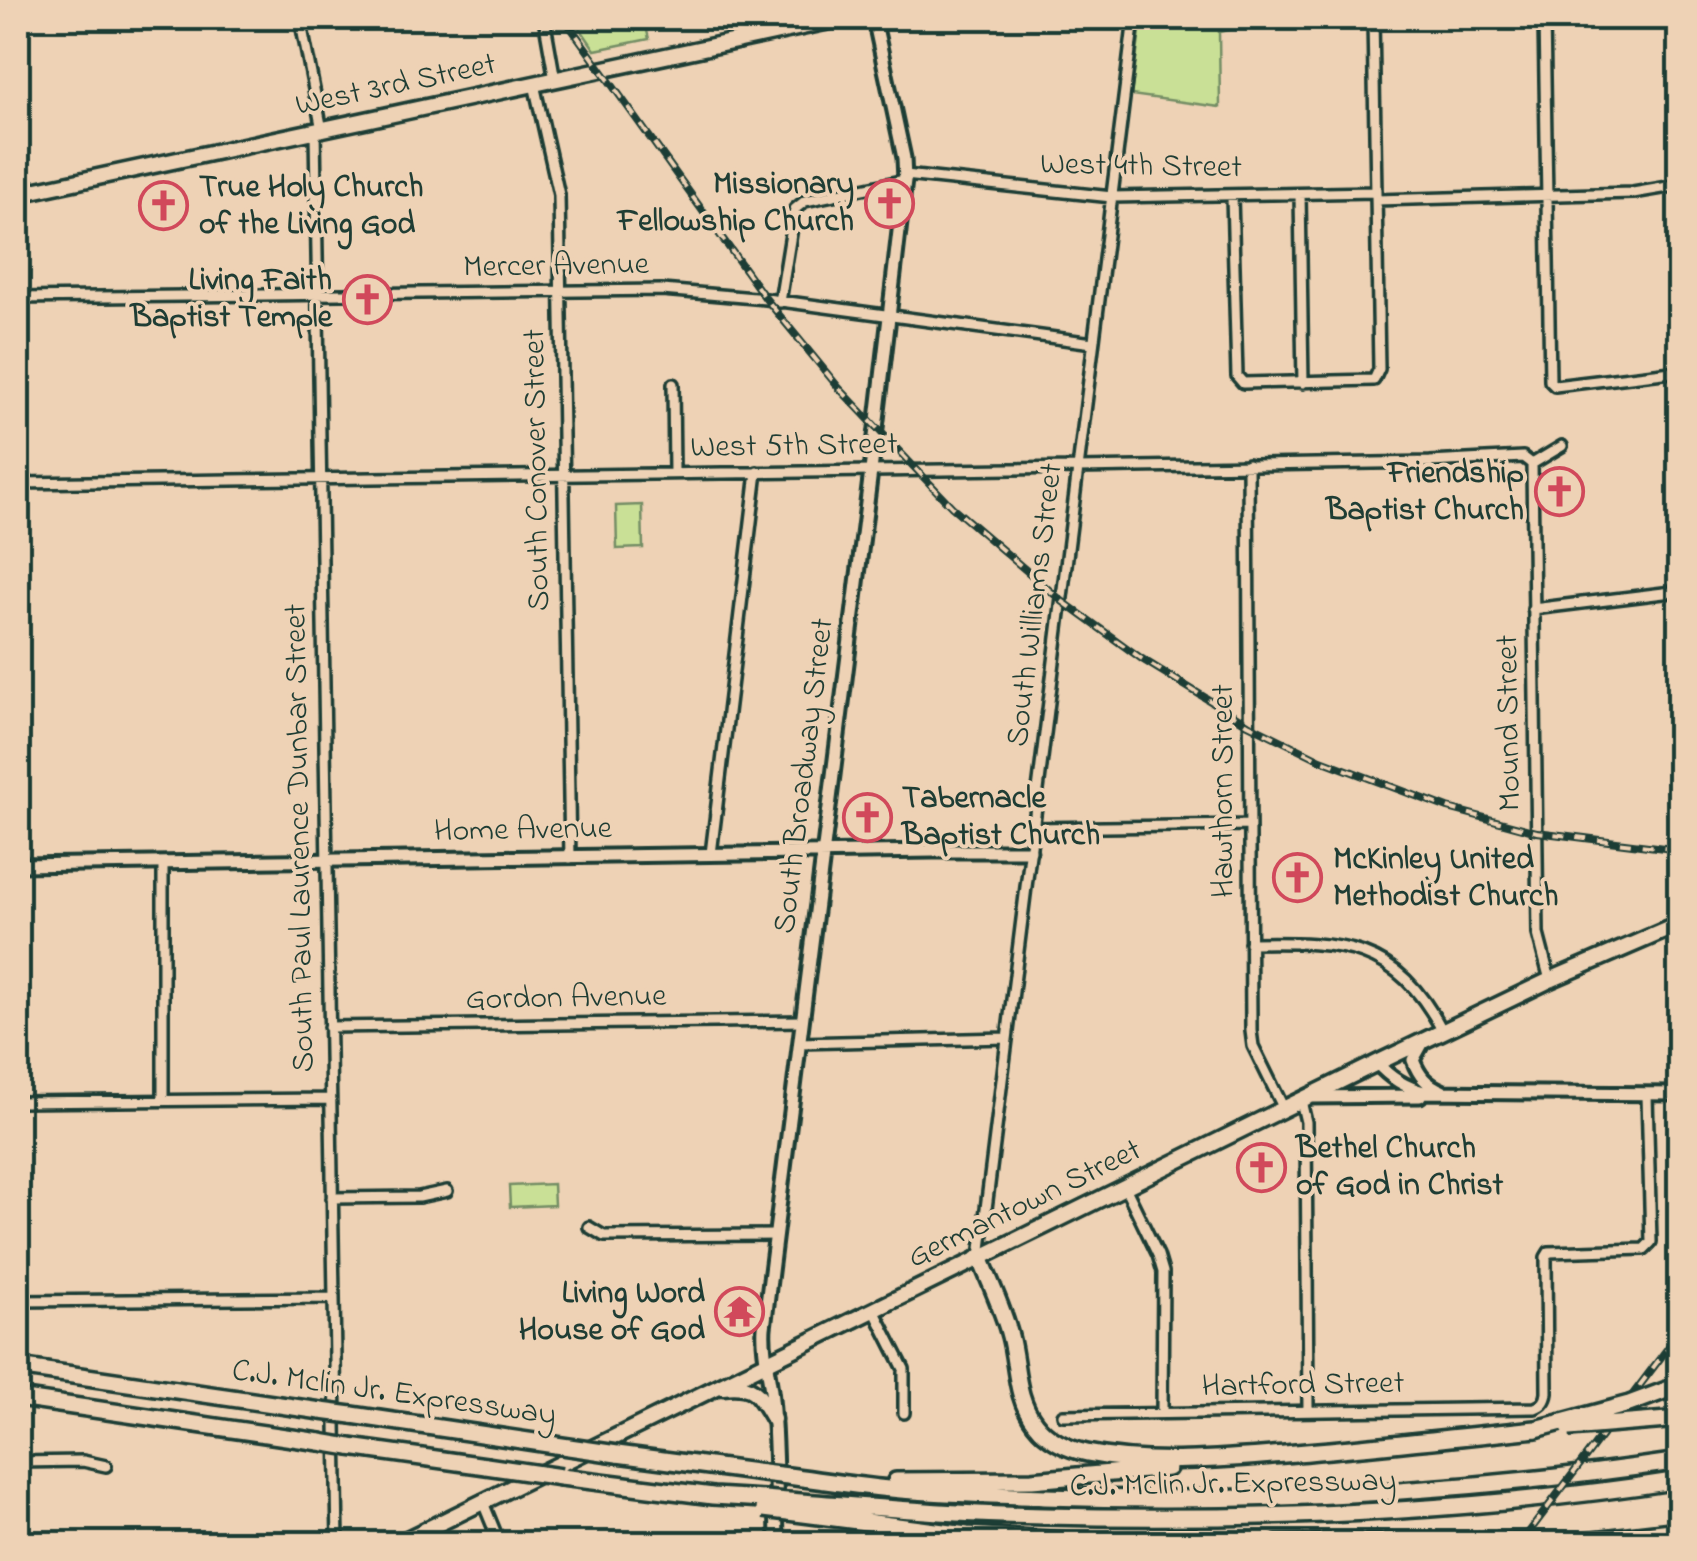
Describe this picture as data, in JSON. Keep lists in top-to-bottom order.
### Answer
{
  "streets": {
    "highway": ["C.J. Mclin Jr. Expressway"],
    "main road": ["West 3rd Street", "Germantown Street"],
    "street": [
      "West 4th Street",
      "Mercer Avenue",
      "West 5th Street",
      "South Conover Street",
      "South Williams Street",
      "Mound Street",
      "South Broadway Street",
      "Hawthorn Street",
      "Home Avenue",
      "South Paul Laurence Dunbar Street",
      "Gordon Avenue",
      "Hartford Street"
    ]
  },
  "crossings": [
    ["West 3rd Street", "South Conover Street"],
    ["West 3rd Street", "South Paul Laurence Dunbar Street"],
    ["West 4th Street", "Mercer Avenue"],
    ["West 4th Street", "South Williams Street"],
    ["West 4th Street", "South Broadway Street"],
    ["Mercer Avenue", "South Conover Street"],
    ["Mercer Avenue", "South Williams Street"],
    ["Mercer Avenue", "South Broadway Street"],
    ["Mercer Avenue", "South Paul Laurence Dunbar Street"],
    ["West 5th Street", "South Conover Street"],
    ["West 5th Street", "South Williams Street"],
    ["West 5th Street", "Mound Street"],
    ["West 5th Street", "South Broadway Street"],
    ["West 5th Street", "Hawthorn Street"],
    ["West 5th Street", "South Paul Laurence Dunbar Street"],
    ["South Conover Street", "Home Avenue"],
    ["South Williams Street", "Home Avenue"],
    ["South Williams Street", "Germantown Street"],
    ["Mound Street", "Germantown Street"],
    ["South Broadway Street", "Home Avenue"],
    ["South Broadway Street", "Gordon Avenue"],
    ["South Broadway Street", "Germantown Street"],
    ["Hawthorn Street", "Germantown Street"],
    ["Home Avenue", "South Paul Laurence Dunbar Street"],
    ["South Paul Laurence Dunbar Street", "Gordon Avenue"]
  ],
  "places": {
    "church": [
      "Missionary Fellowship Church",
      "True Holy Church of the Living God",
      "Living Faith Baptist Temple",
      "Friendship Baptist Church",
      "Tabernacle Baptist Church",
      "McKinley United Methodist Church",
      "Bethel Church of God in Christ"
    ],
    "temple": ["Living Word House of God"]
  }
}
